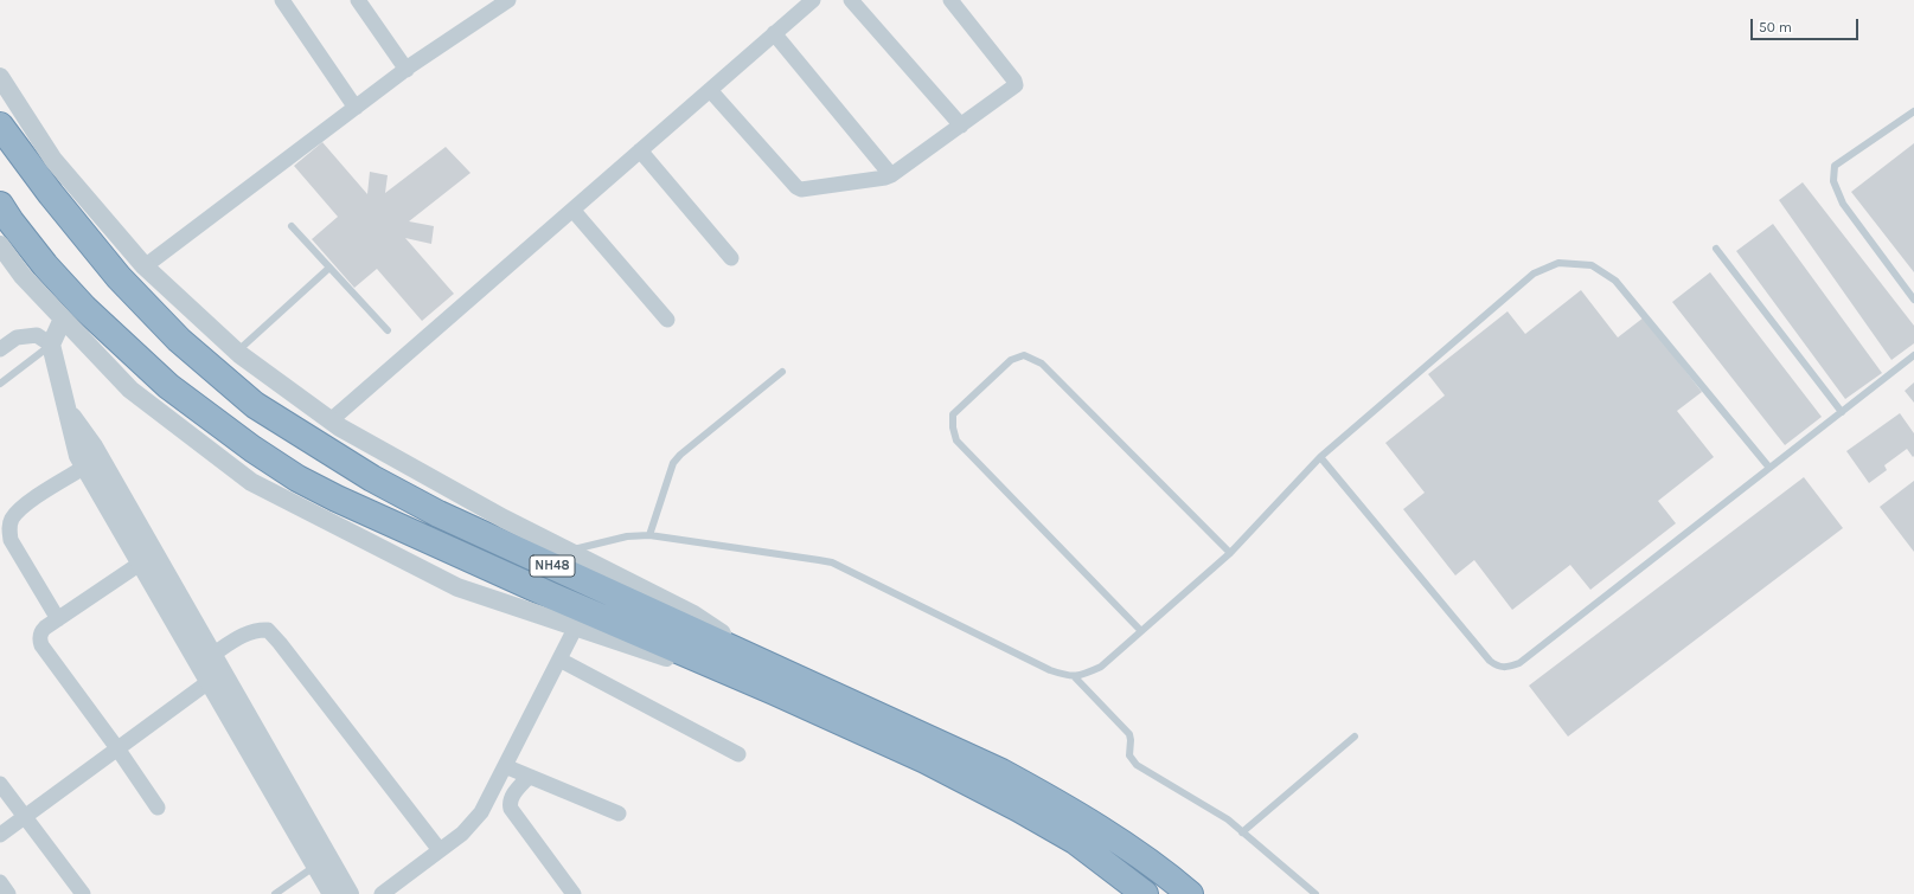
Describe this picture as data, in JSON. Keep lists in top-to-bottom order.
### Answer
{
  "streets": {
    "highway": ["NH48"]
  },
  "scale_bar": "50 m"
}
